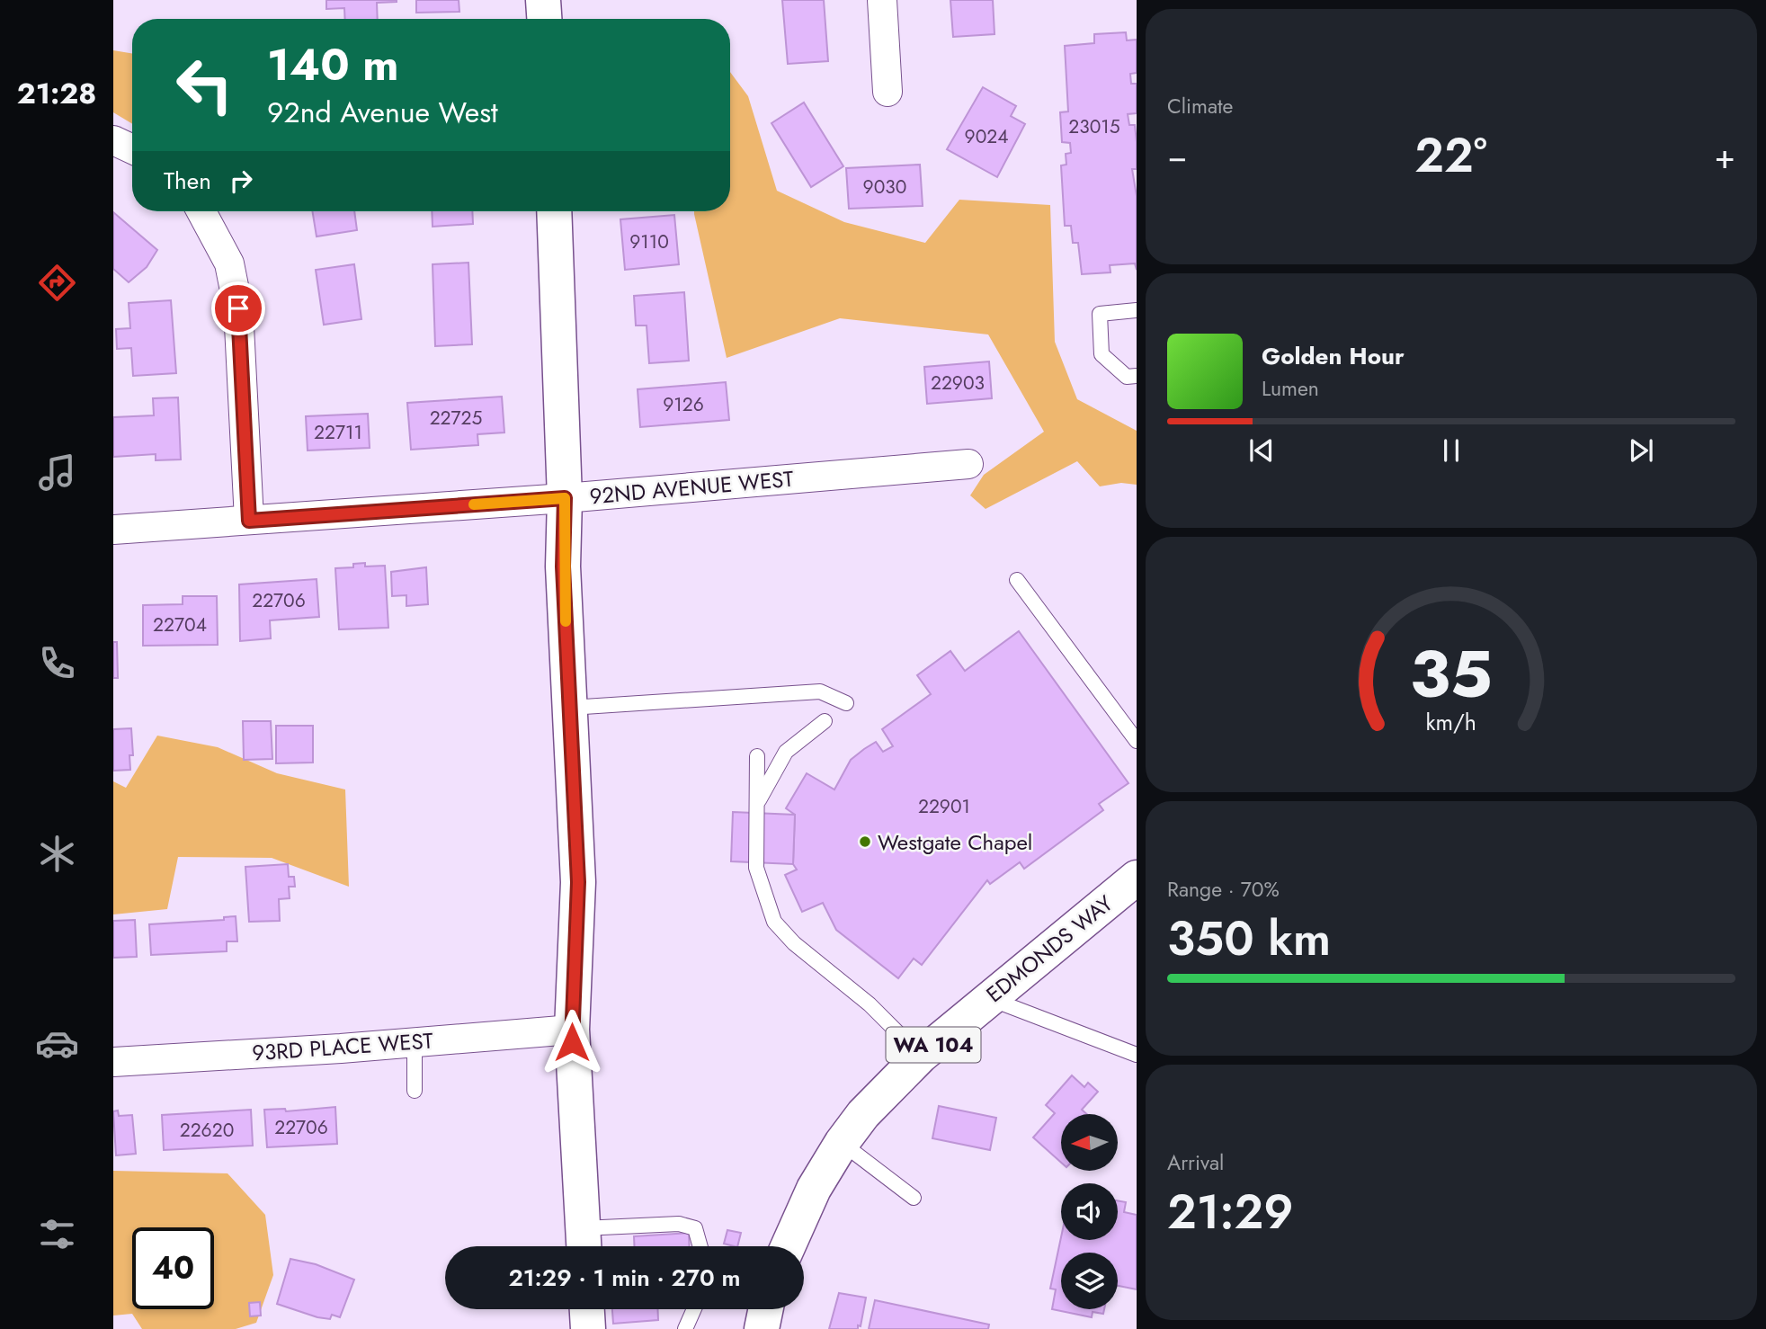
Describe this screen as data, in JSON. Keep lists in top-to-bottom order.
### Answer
{
  "streets": {
    "street": [
      "92ND AVENUE WEST",
      "EDMONDS WAY",
      "WA 104",
      "93RD PLACE WEST"
    ]
  },
  "places": ["Westgate Chapel"],
  "house_numbers": [
    "23015",
    "9024",
    "9030",
    "9110",
    "22903",
    "9126",
    "22725",
    "22711",
    "22706",
    "22704",
    "22901",
    "22706",
    "22620"
  ],
  "north": "left",
  "page": {
    "tabs": "21:28",
    "tile": [
      "Climate",
      ["Range · 70%", "350 km"],
      ["Arrival", "21:29"]
    ],
    "turn": ["140 m", "92nd Avenue West"],
    "heat": ["−", "22°", "+"],
    "then": "Then",
    "song": ["Golden Hour", "Lumen"],
    "limit": "40",
    "trip": "21:29 · 1 min · 270 m",
    "gauge": ["35", "km/h"]
  }
}
